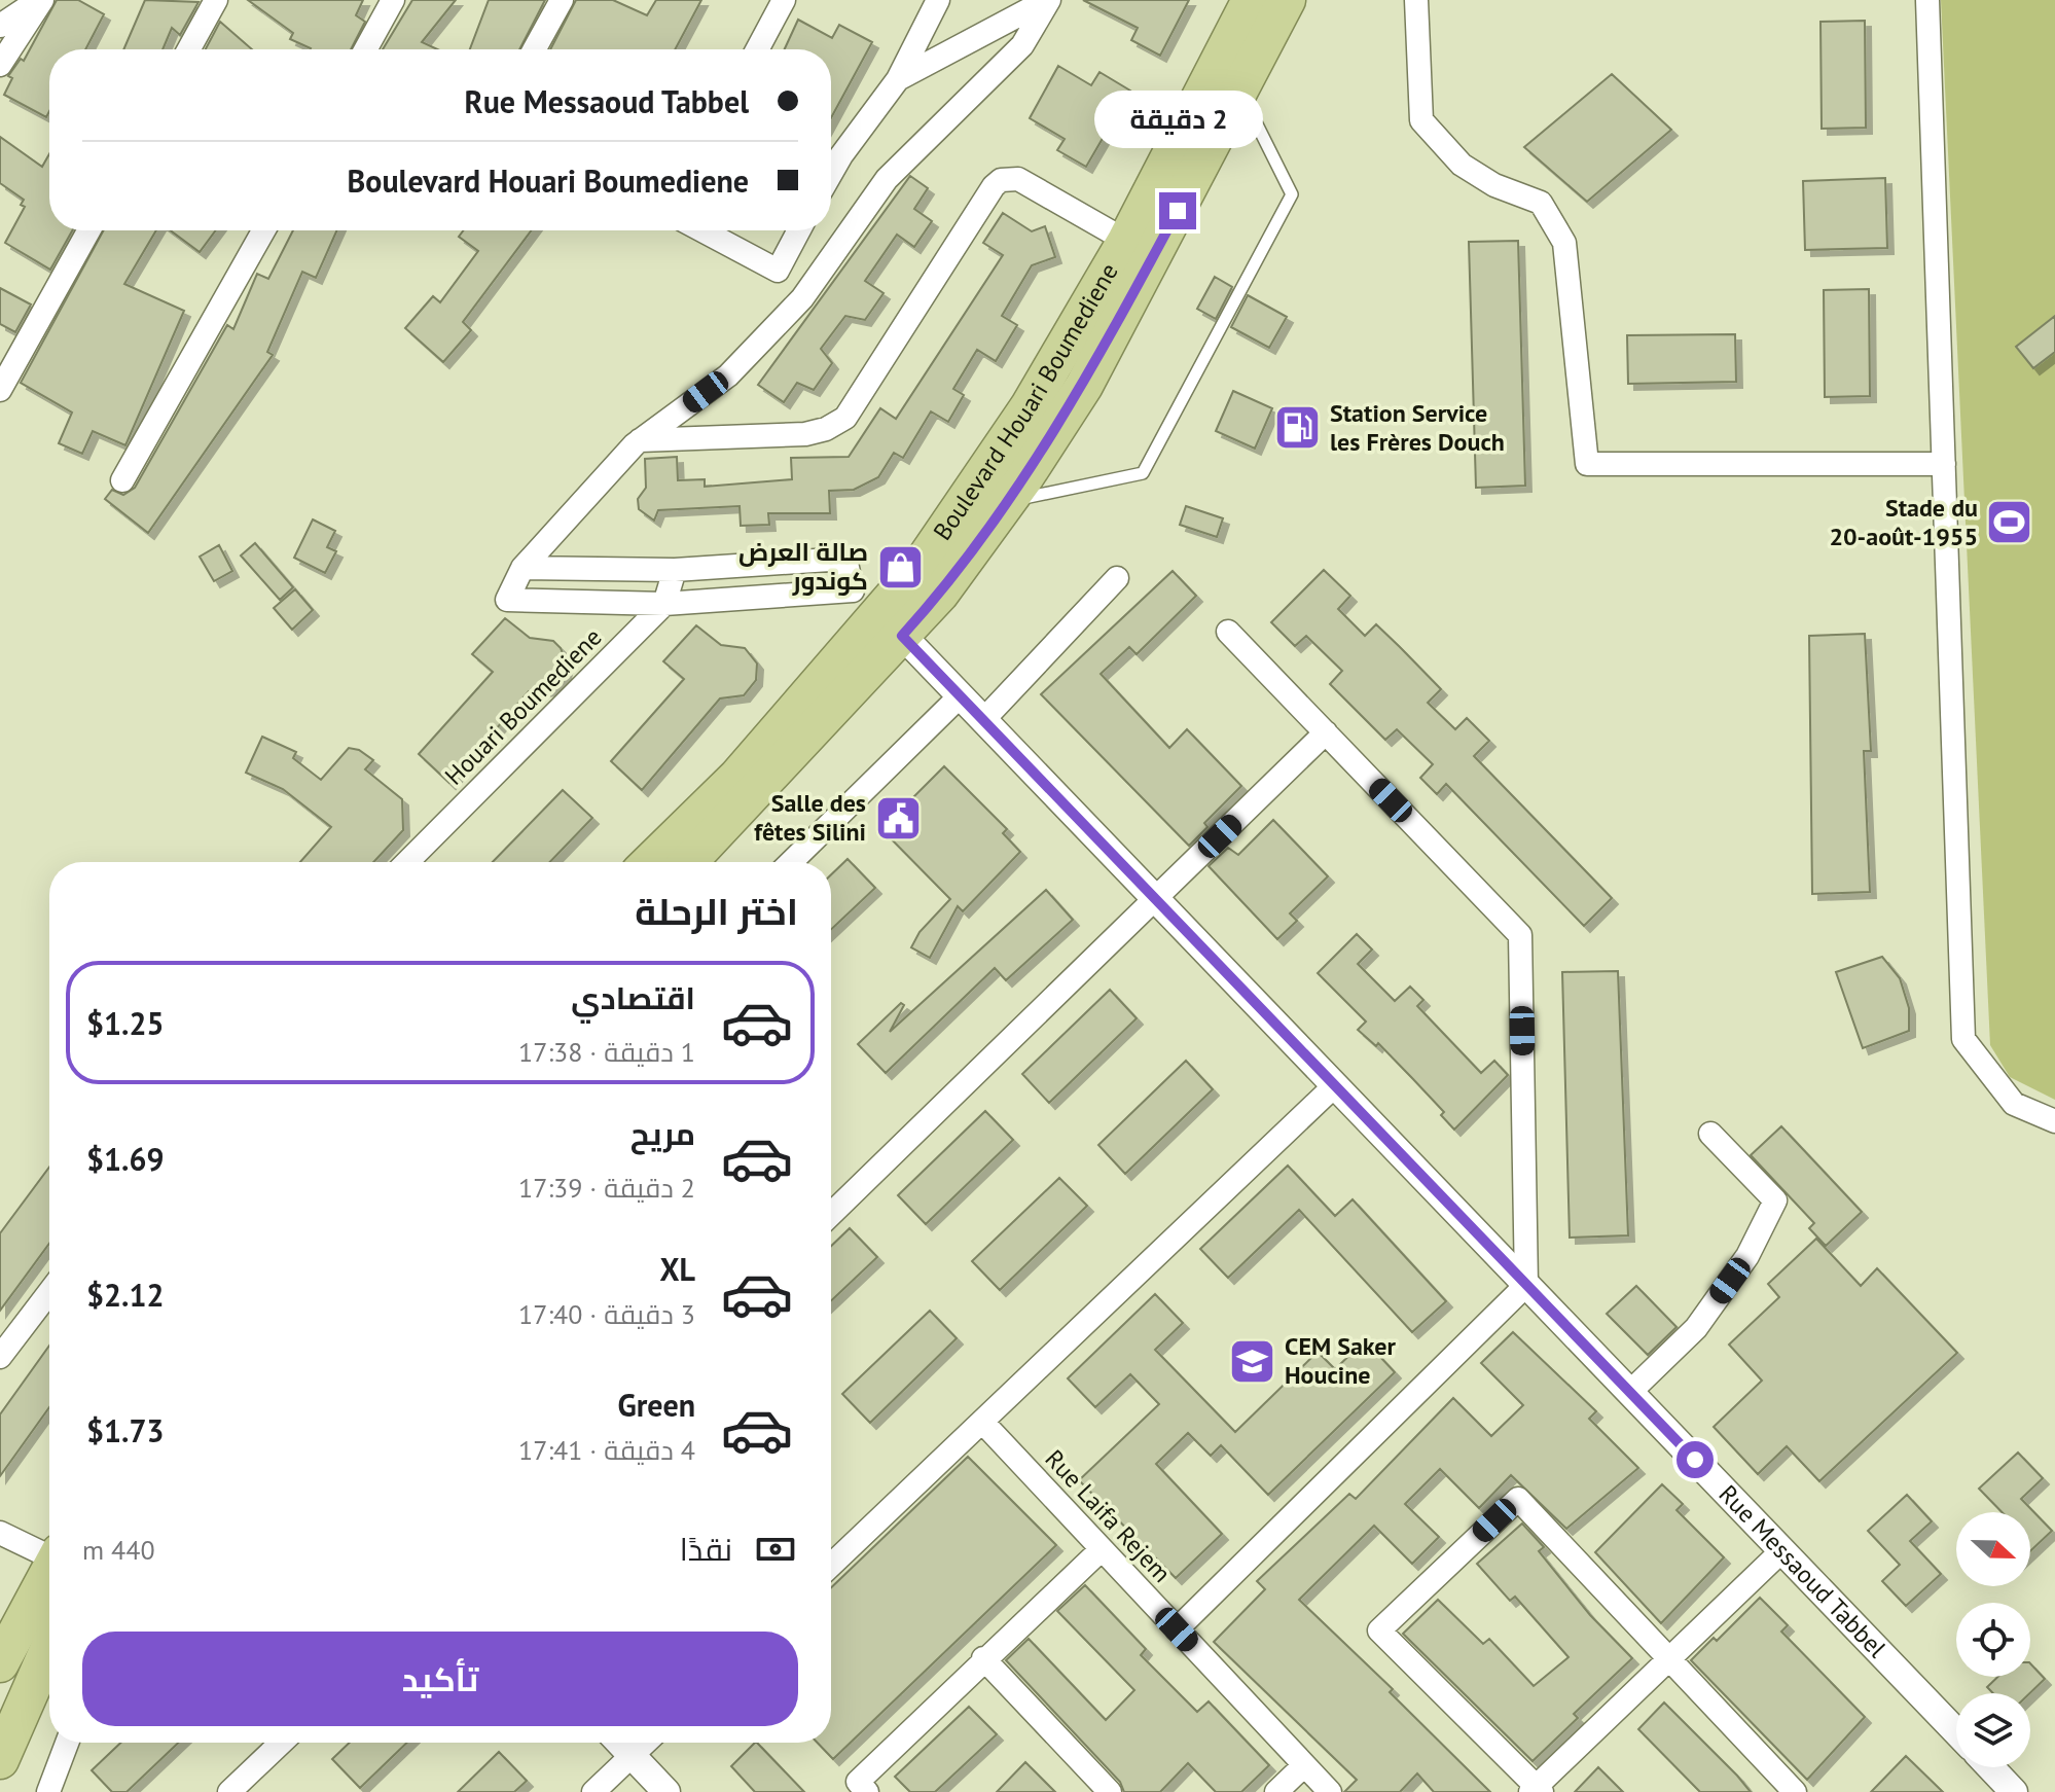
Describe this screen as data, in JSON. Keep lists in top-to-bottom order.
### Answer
{
  "streets": {
    "highway": ["Boulevard Houari Boumediene"],
    "street": ["Houari Boumediene", "Rue Laifa Rejem", "Rue Messaoud Tabbel"]
  },
  "crossings": [
    ["Boulevard Houari Boumediene", "Rue Messaoud Tabbel"]
  ],
  "places": {
    "fuel station": ["Station Service les Frères Douch"],
    "sports": ["Stade du 20-août-1955"],
    "shop": ["صالة العرض كوندور"],
    "public building": ["Salle des fêtes Silini"],
    "school or university": ["CEM Saker Houcine"]
  },
  "north": "right",
  "page": {
    "banner": ["Rue Messaoud Tabbel", "Boulevard Houari Boumediene"],
    "bubble": "2 دقيقة",
    "heading": "اختر الرحلة",
    "list": [
      {
        "name": "اقتصادي",
        "note": "1 دقيقة · 17:38",
        "value": "$1.25"
      },
      {
        "name": "مريح",
        "note": "2 دقيقة · 17:39",
        "value": "$1.69"
      },
      {
        "name": "XL",
        "note": "3 دقيقة · 17:40",
        "value": "$2.12"
      },
      {
        "name": "Green",
        "note": "4 دقيقة · 17:41",
        "value": "$1.73"
      }
    ],
    "pay": ["نقدًا", "440 m"],
    "buttons": "تأكيد"
  }
}
